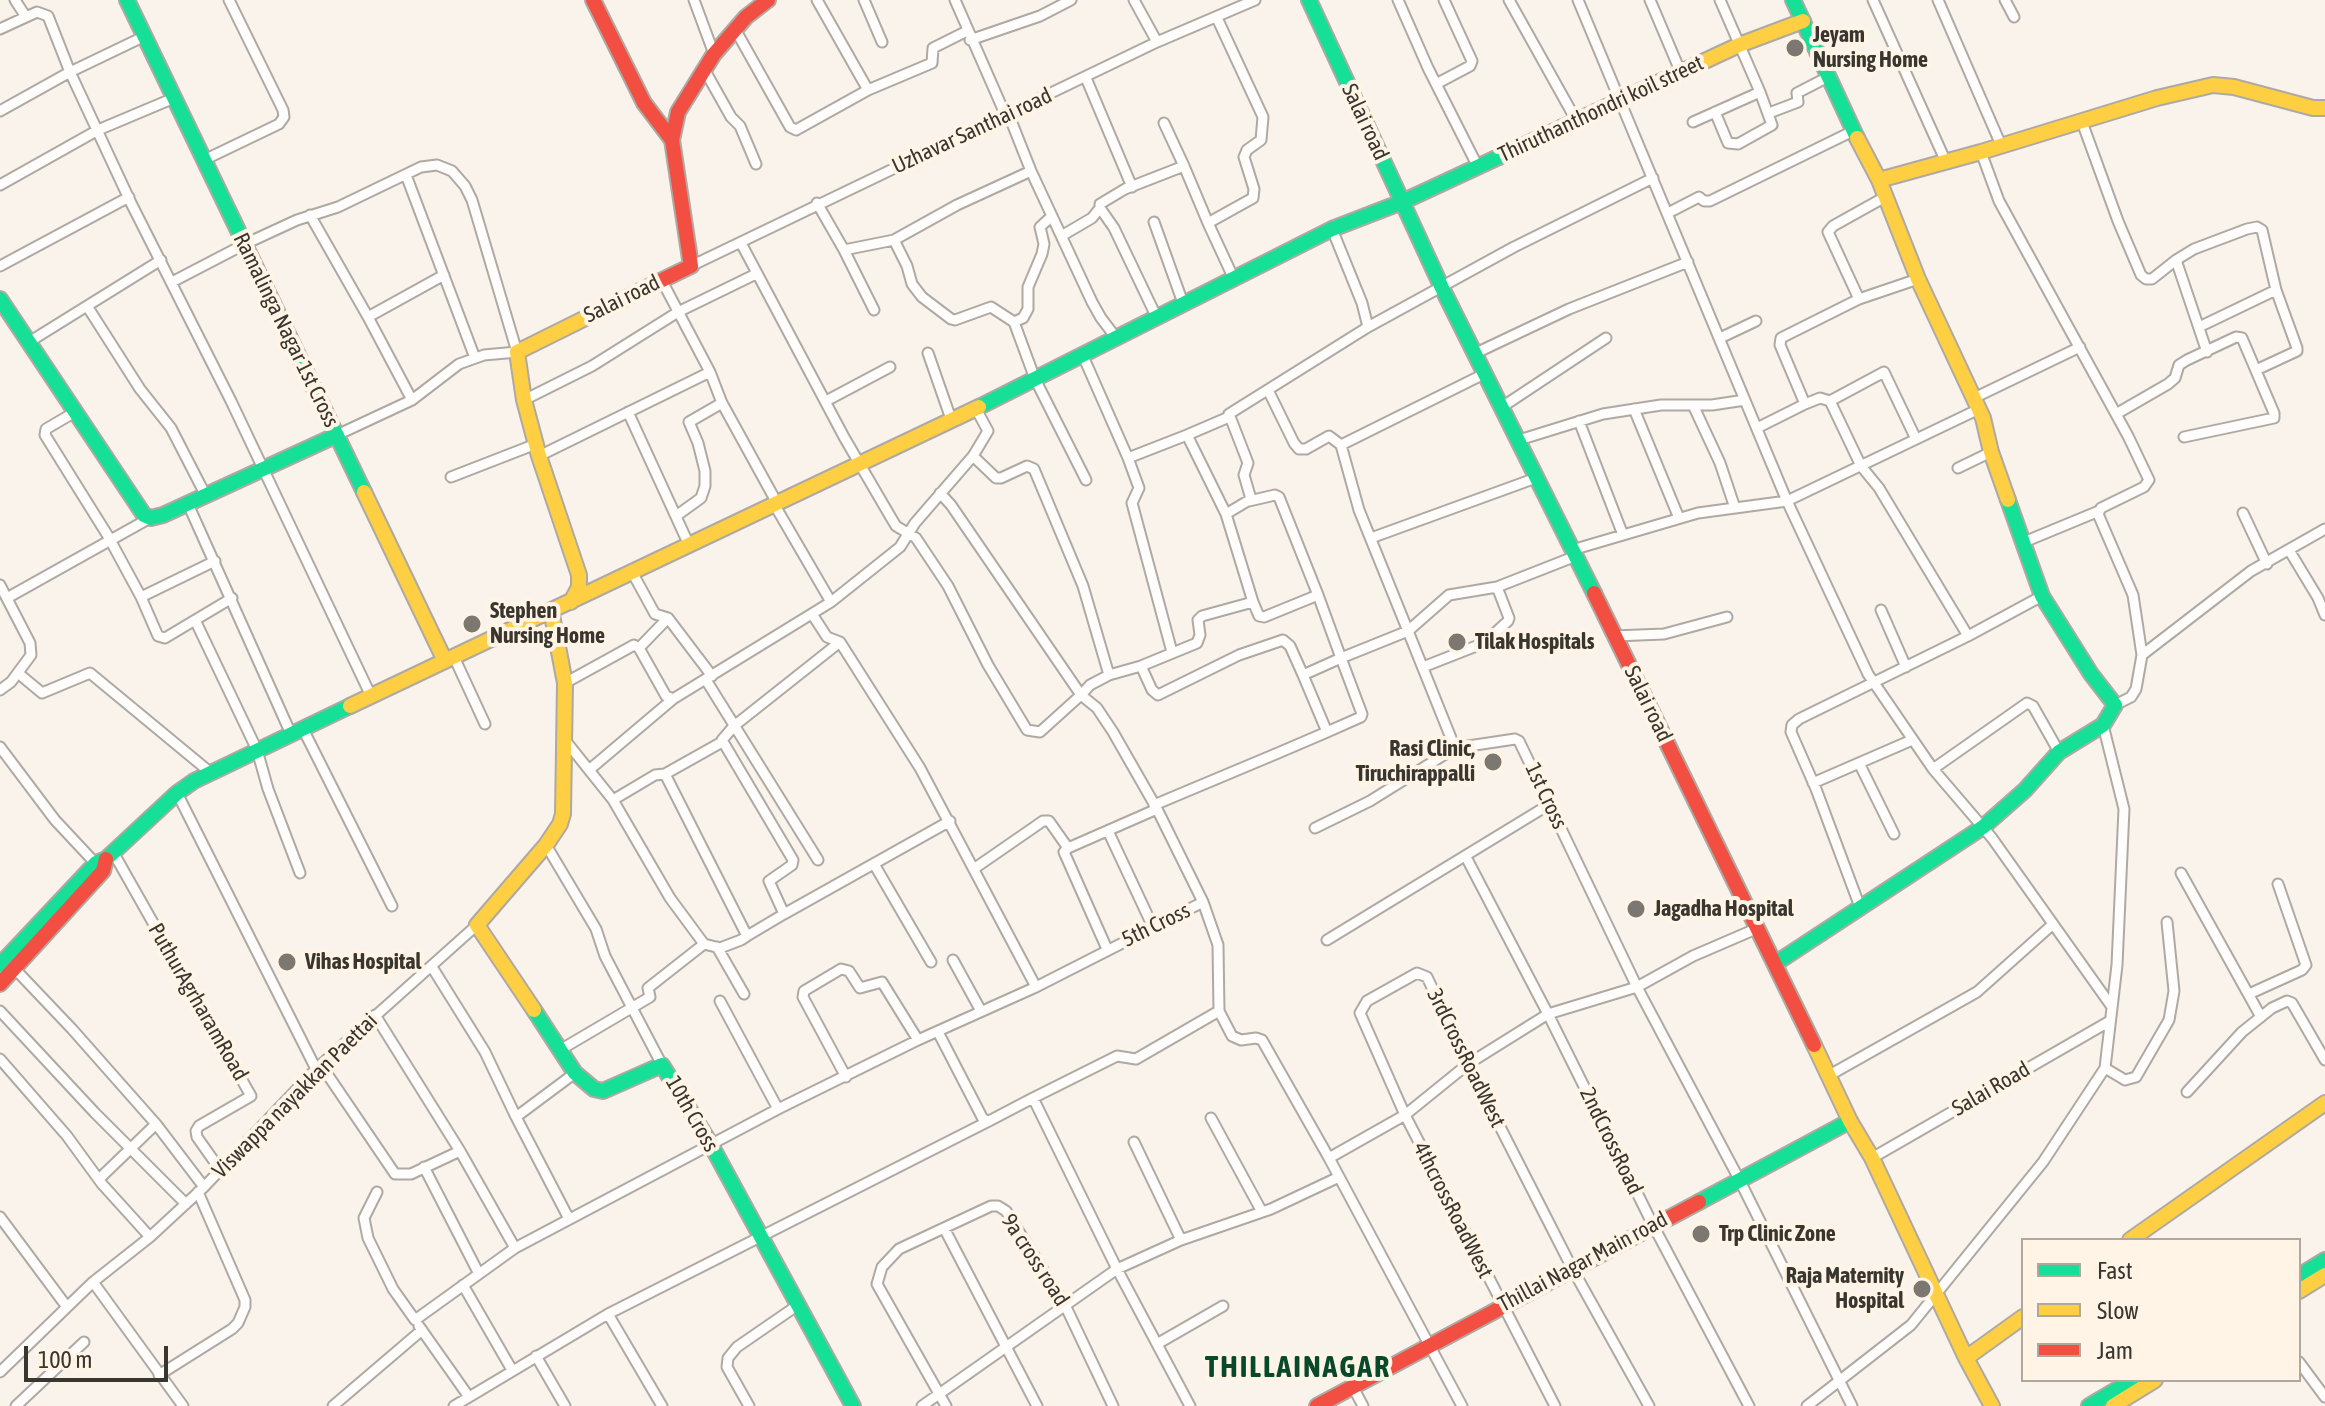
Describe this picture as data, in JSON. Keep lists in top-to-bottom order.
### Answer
{
  "streets": {
    "street": [
      "Thiruthanthondri koil street",
      "Salai road",
      "Uzhavar Santhai road",
      "Ramalinga Nagar 1st Cross",
      "1st Cross",
      "5th Cross",
      "PuthurAgrharamRoad",
      "3rdCrossRoadWest",
      "Salai Road",
      "Viswappa nayakkan Paettai",
      "10th Cross",
      "2ndCrossRoad",
      "4thcrossRoadWest",
      "9a cross road",
      "Thillai Nagar Main road"
    ]
  },
  "crossings": [
    ["Thiruthanthondri koil street", "Salai road"],
    ["Thiruthanthondri koil street", "Ramalinga Nagar 1st Cross"],
    ["Thiruthanthondri koil street", "PuthurAgrharamRoad"],
    ["Thiruthanthondri koil street", "Viswappa nayakkan Paettai"],
    ["Salai road", "Uzhavar Santhai road"],
    ["Salai road", "Salai Road"],
    ["Salai road", "Thillai Nagar Main road"],
    ["1st Cross", "Thillai Nagar Main road"],
    ["5th Cross", "10th Cross"],
    ["PuthurAgrharamRoad", "Viswappa nayakkan Paettai"],
    ["3rdCrossRoadWest", "4thcrossRoadWest"],
    ["3rdCrossRoadWest", "Thillai Nagar Main road"],
    ["2ndCrossRoad", "Thillai Nagar Main road"],
    ["4thcrossRoadWest", "Thillai Nagar Main road"]
  ],
  "districts": ["THILLAINAGAR"],
  "places": [
    "Jeyam Nursing Home",
    "Stephen Nursing Home",
    "Tilak Hospitals",
    "Rasi Clinic, Tiruchirappalli",
    "Jagadha Hospital",
    "Vihas Hospital",
    "Trp Clinic Zone",
    "Raja Maternity Hospital"
  ],
  "legend": ["Fast", "Slow", "Jam"],
  "scale_bar": "100 m"
}
